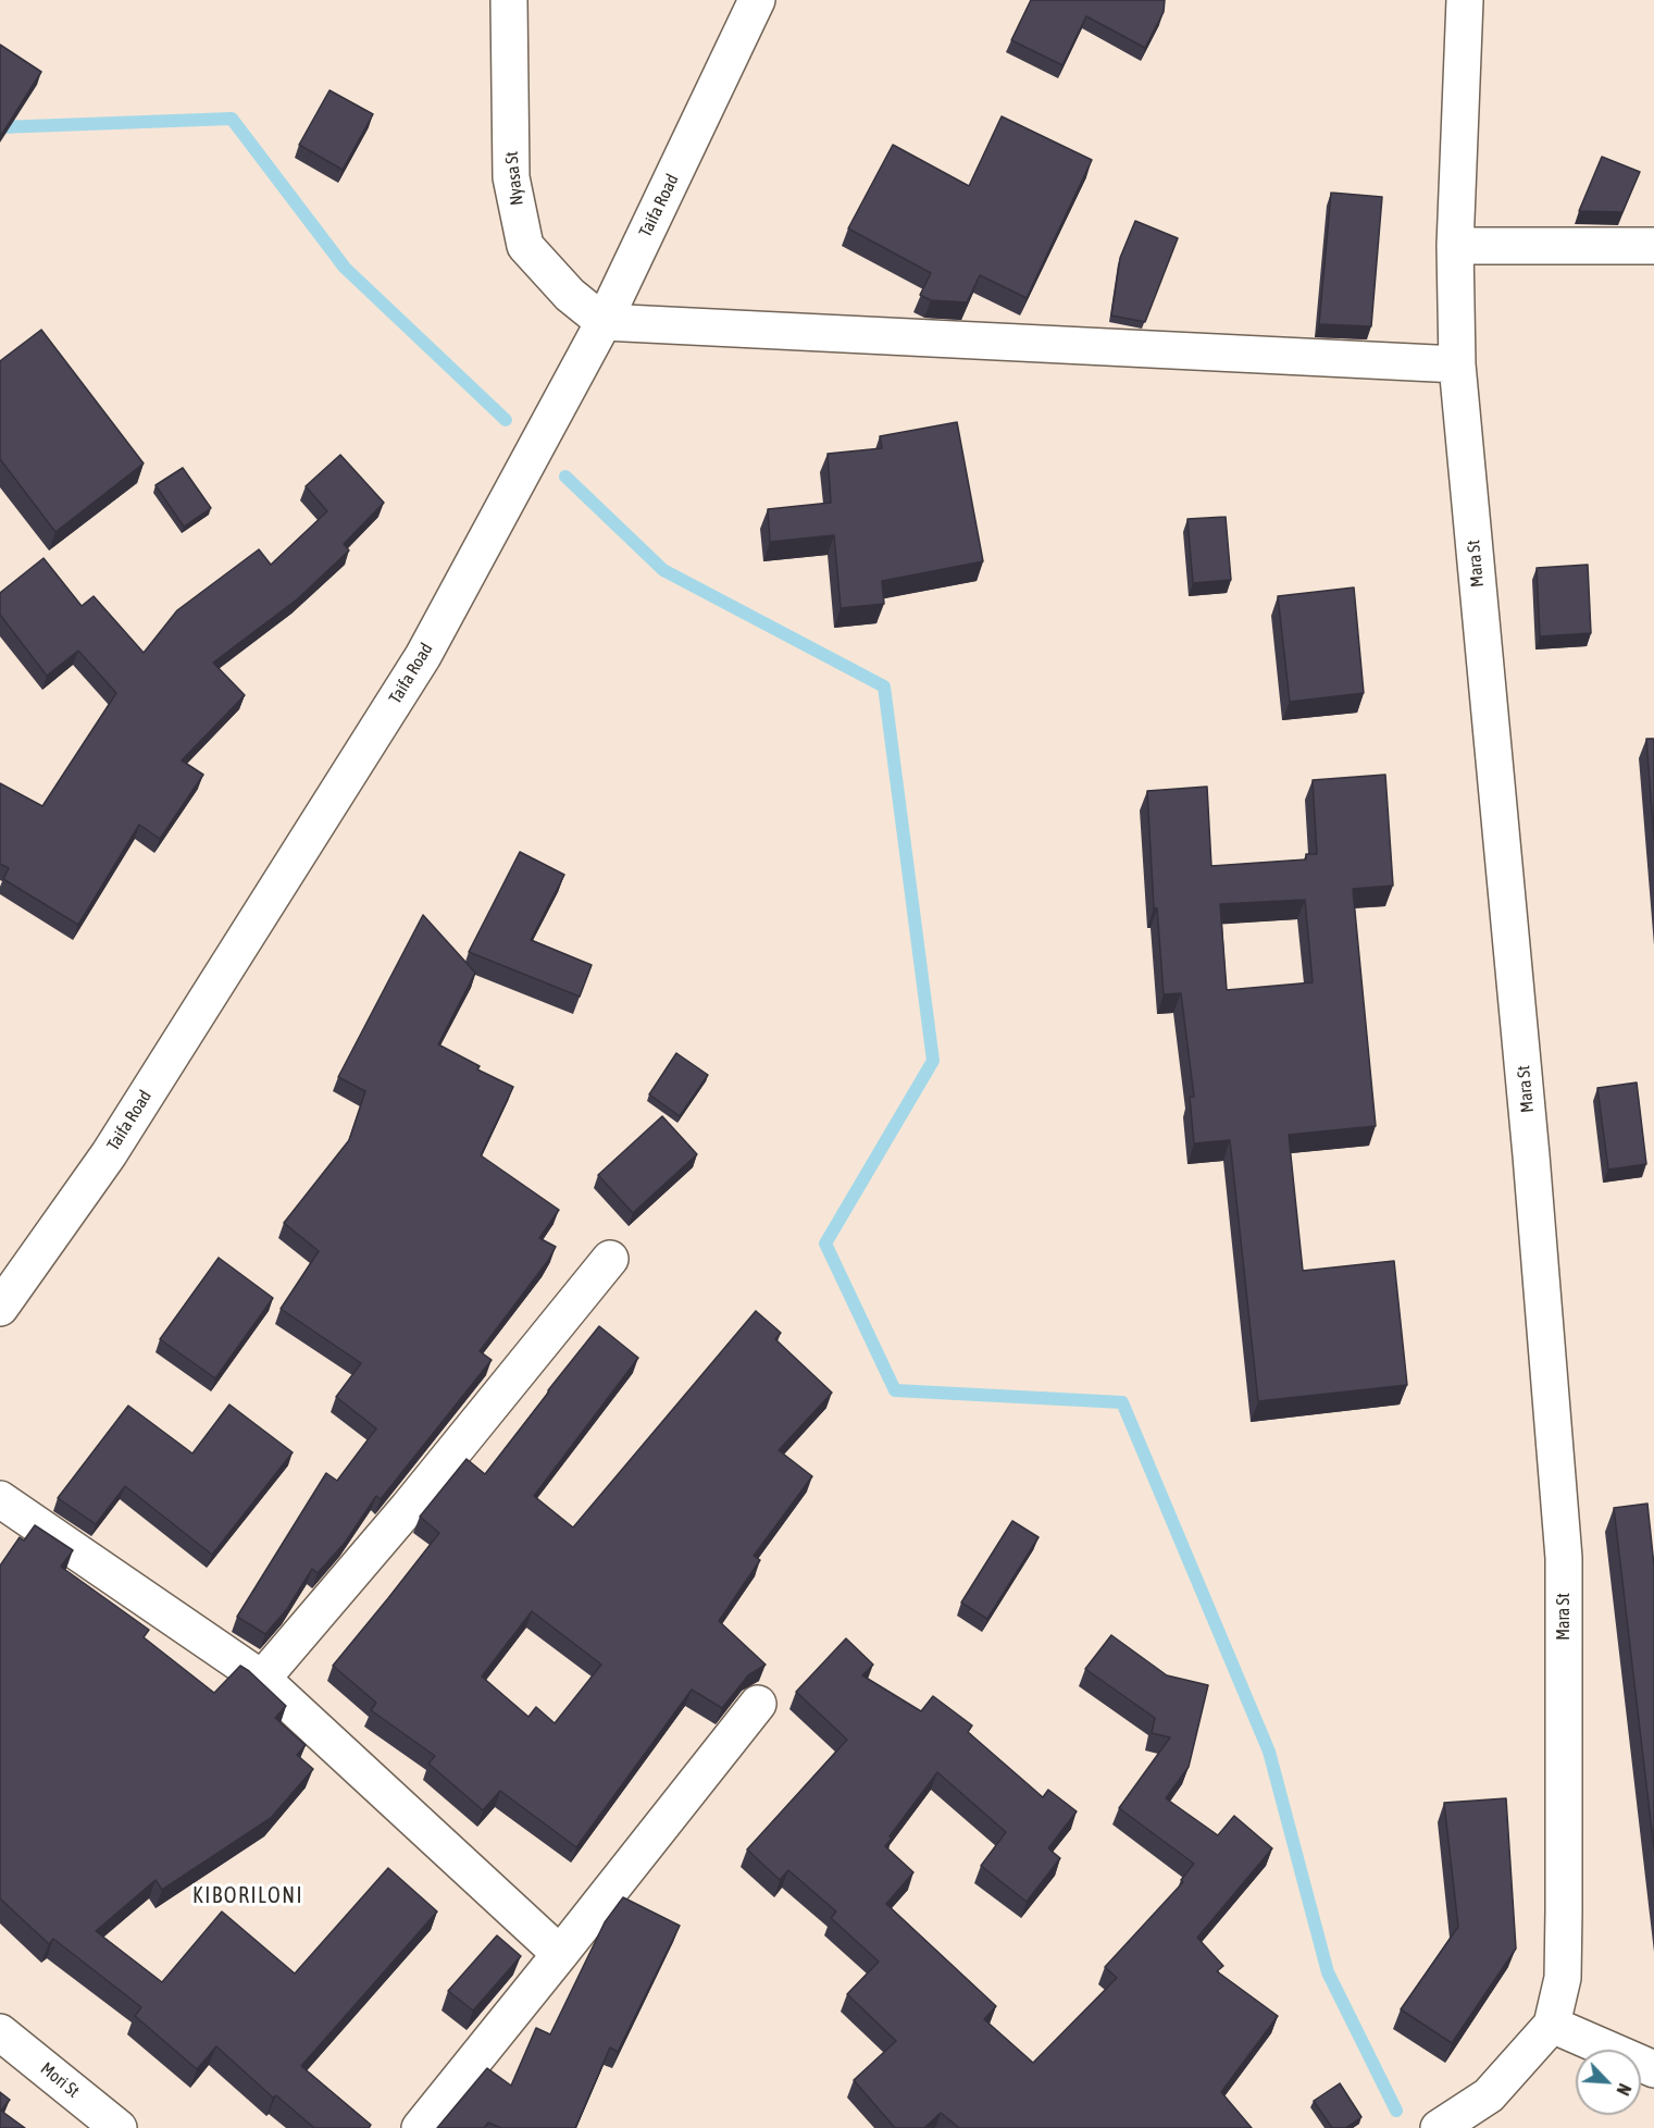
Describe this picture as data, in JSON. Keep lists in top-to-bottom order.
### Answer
{
  "streets": {
    "main road": [
      "Nyasa St",
      "Taifa Road",
      "Mara St",
      "Mori St"
    ]
  },
  "crossings": [
    ["Nyasa St", "Taifa Road"]
  ],
  "districts": ["KIBORILONI"],
  "north": "bottom right"
}
